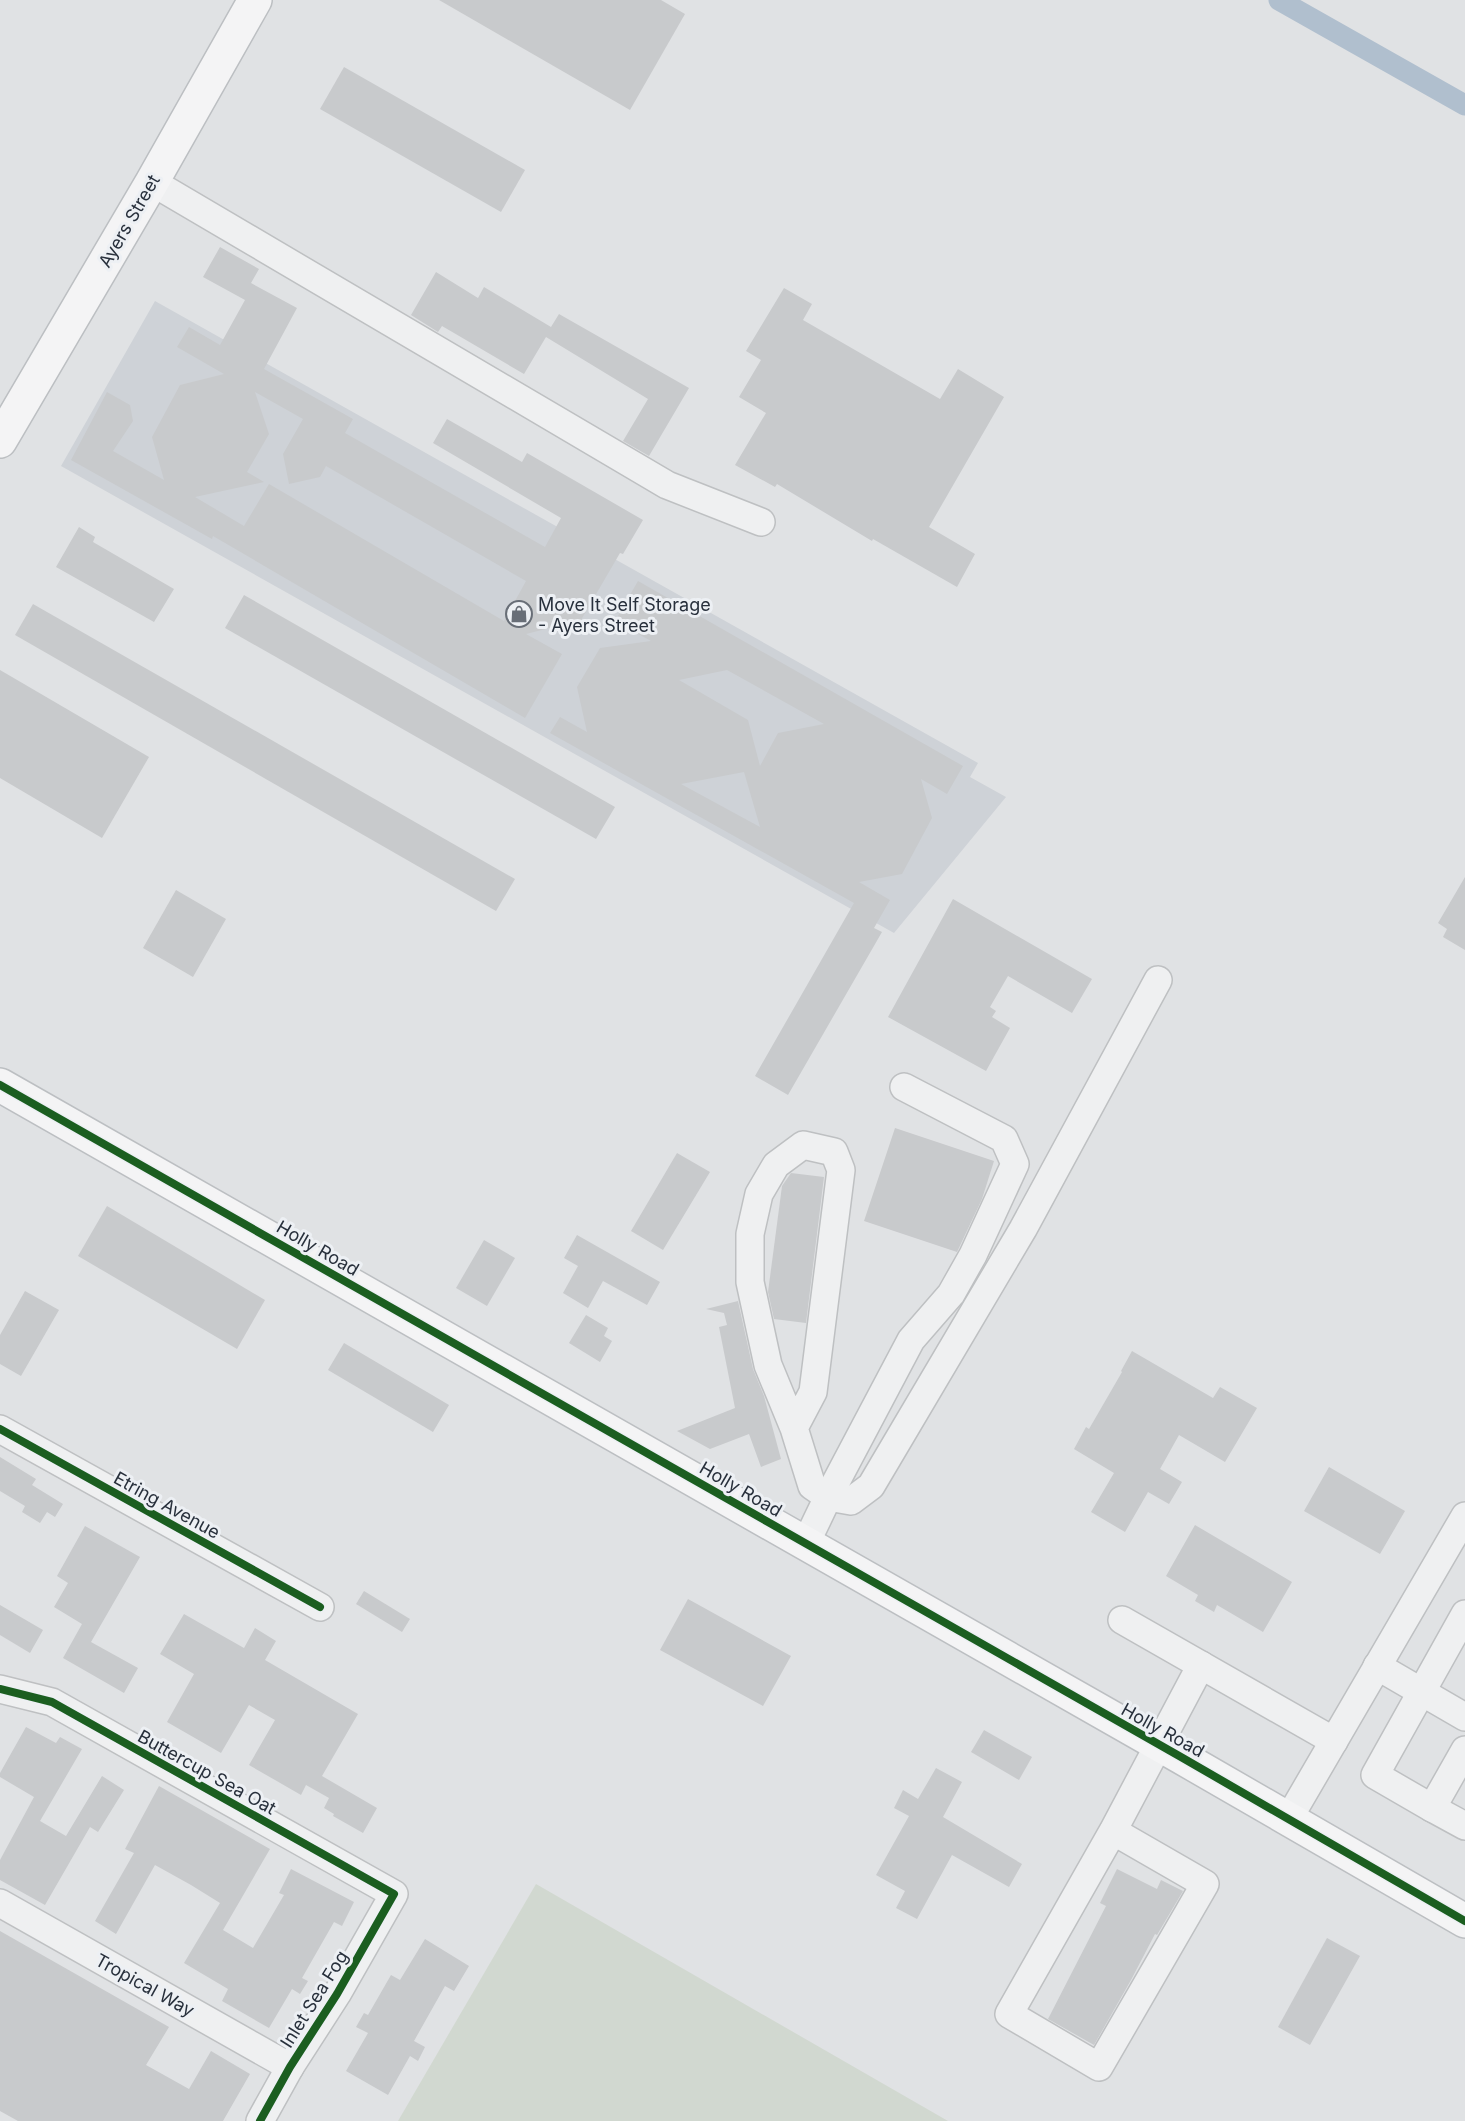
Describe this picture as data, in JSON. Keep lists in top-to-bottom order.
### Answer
{
  "streets": {
    "main road": ["Ayers Street", "Holly Road"],
    "street": [
      "Etring Avenue",
      "Buttercup Sea Oat",
      "Tropical Way",
      "Inlet Sea Fog"
    ]
  },
  "crossings": [
    ["Buttercup Sea Oat", "Inlet Sea Fog"],
    ["Tropical Way", "Inlet Sea Fog"]
  ],
  "places": {
    "shop": ["Move It Self Storage - Ayers Street"]
  }
}
